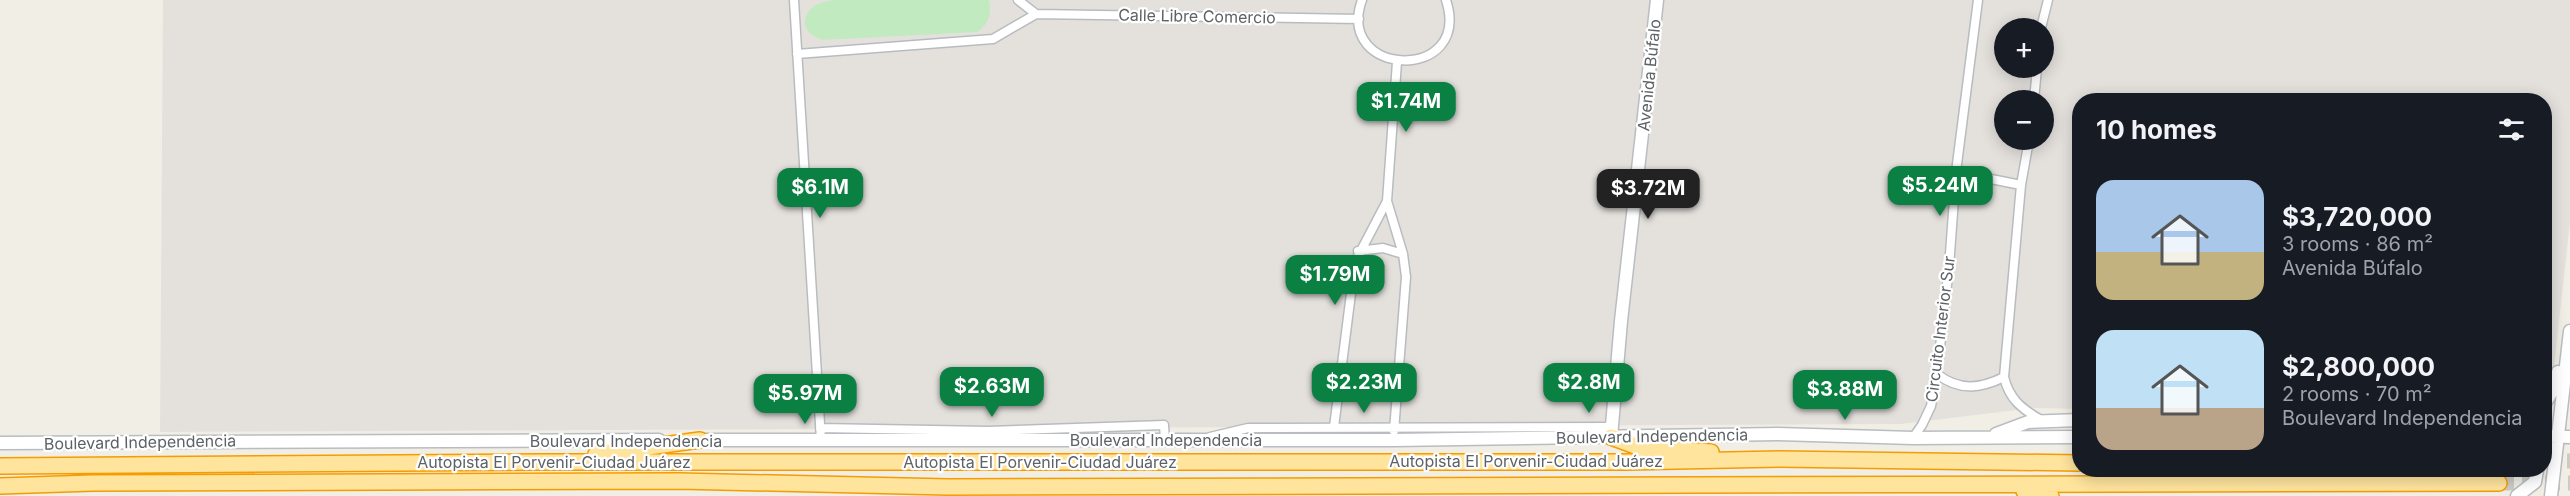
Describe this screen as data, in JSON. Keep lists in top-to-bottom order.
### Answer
{
  "streets": {
    "highway": ["Autopista El Porvenir-Ciudad Juárez"],
    "main road": ["Avenida Búfalo", "Boulevard Independencia"],
    "street": ["Calle Libre Comercio", "Circuito Interior Sur"]
  },
  "crossings": [
    ["Avenida Búfalo", "Boulevard Independencia"],
    ["Circuito Interior Sur", "Boulevard Independencia"]
  ],
  "page": {
    "map_buttons": ["+", "−"],
    "price": [
      "$1.74M",
      "$5.24M",
      "$6.1M",
      "$3.72M",
      "$1.79M",
      "$2.23M",
      "$2.8M",
      "$2.63M",
      "$3.88M",
      "$5.97M"
    ],
    "heading": "10 homes",
    "list": [
      {
        "name": "$3,720,000",
        "note": "3 rooms · 86 m² · Avenida Búfalo"
      },
      {
        "name": "$2,800,000",
        "note": "2 rooms · 70 m² · Boulevard Independencia"
      }
    ]
  }
}
